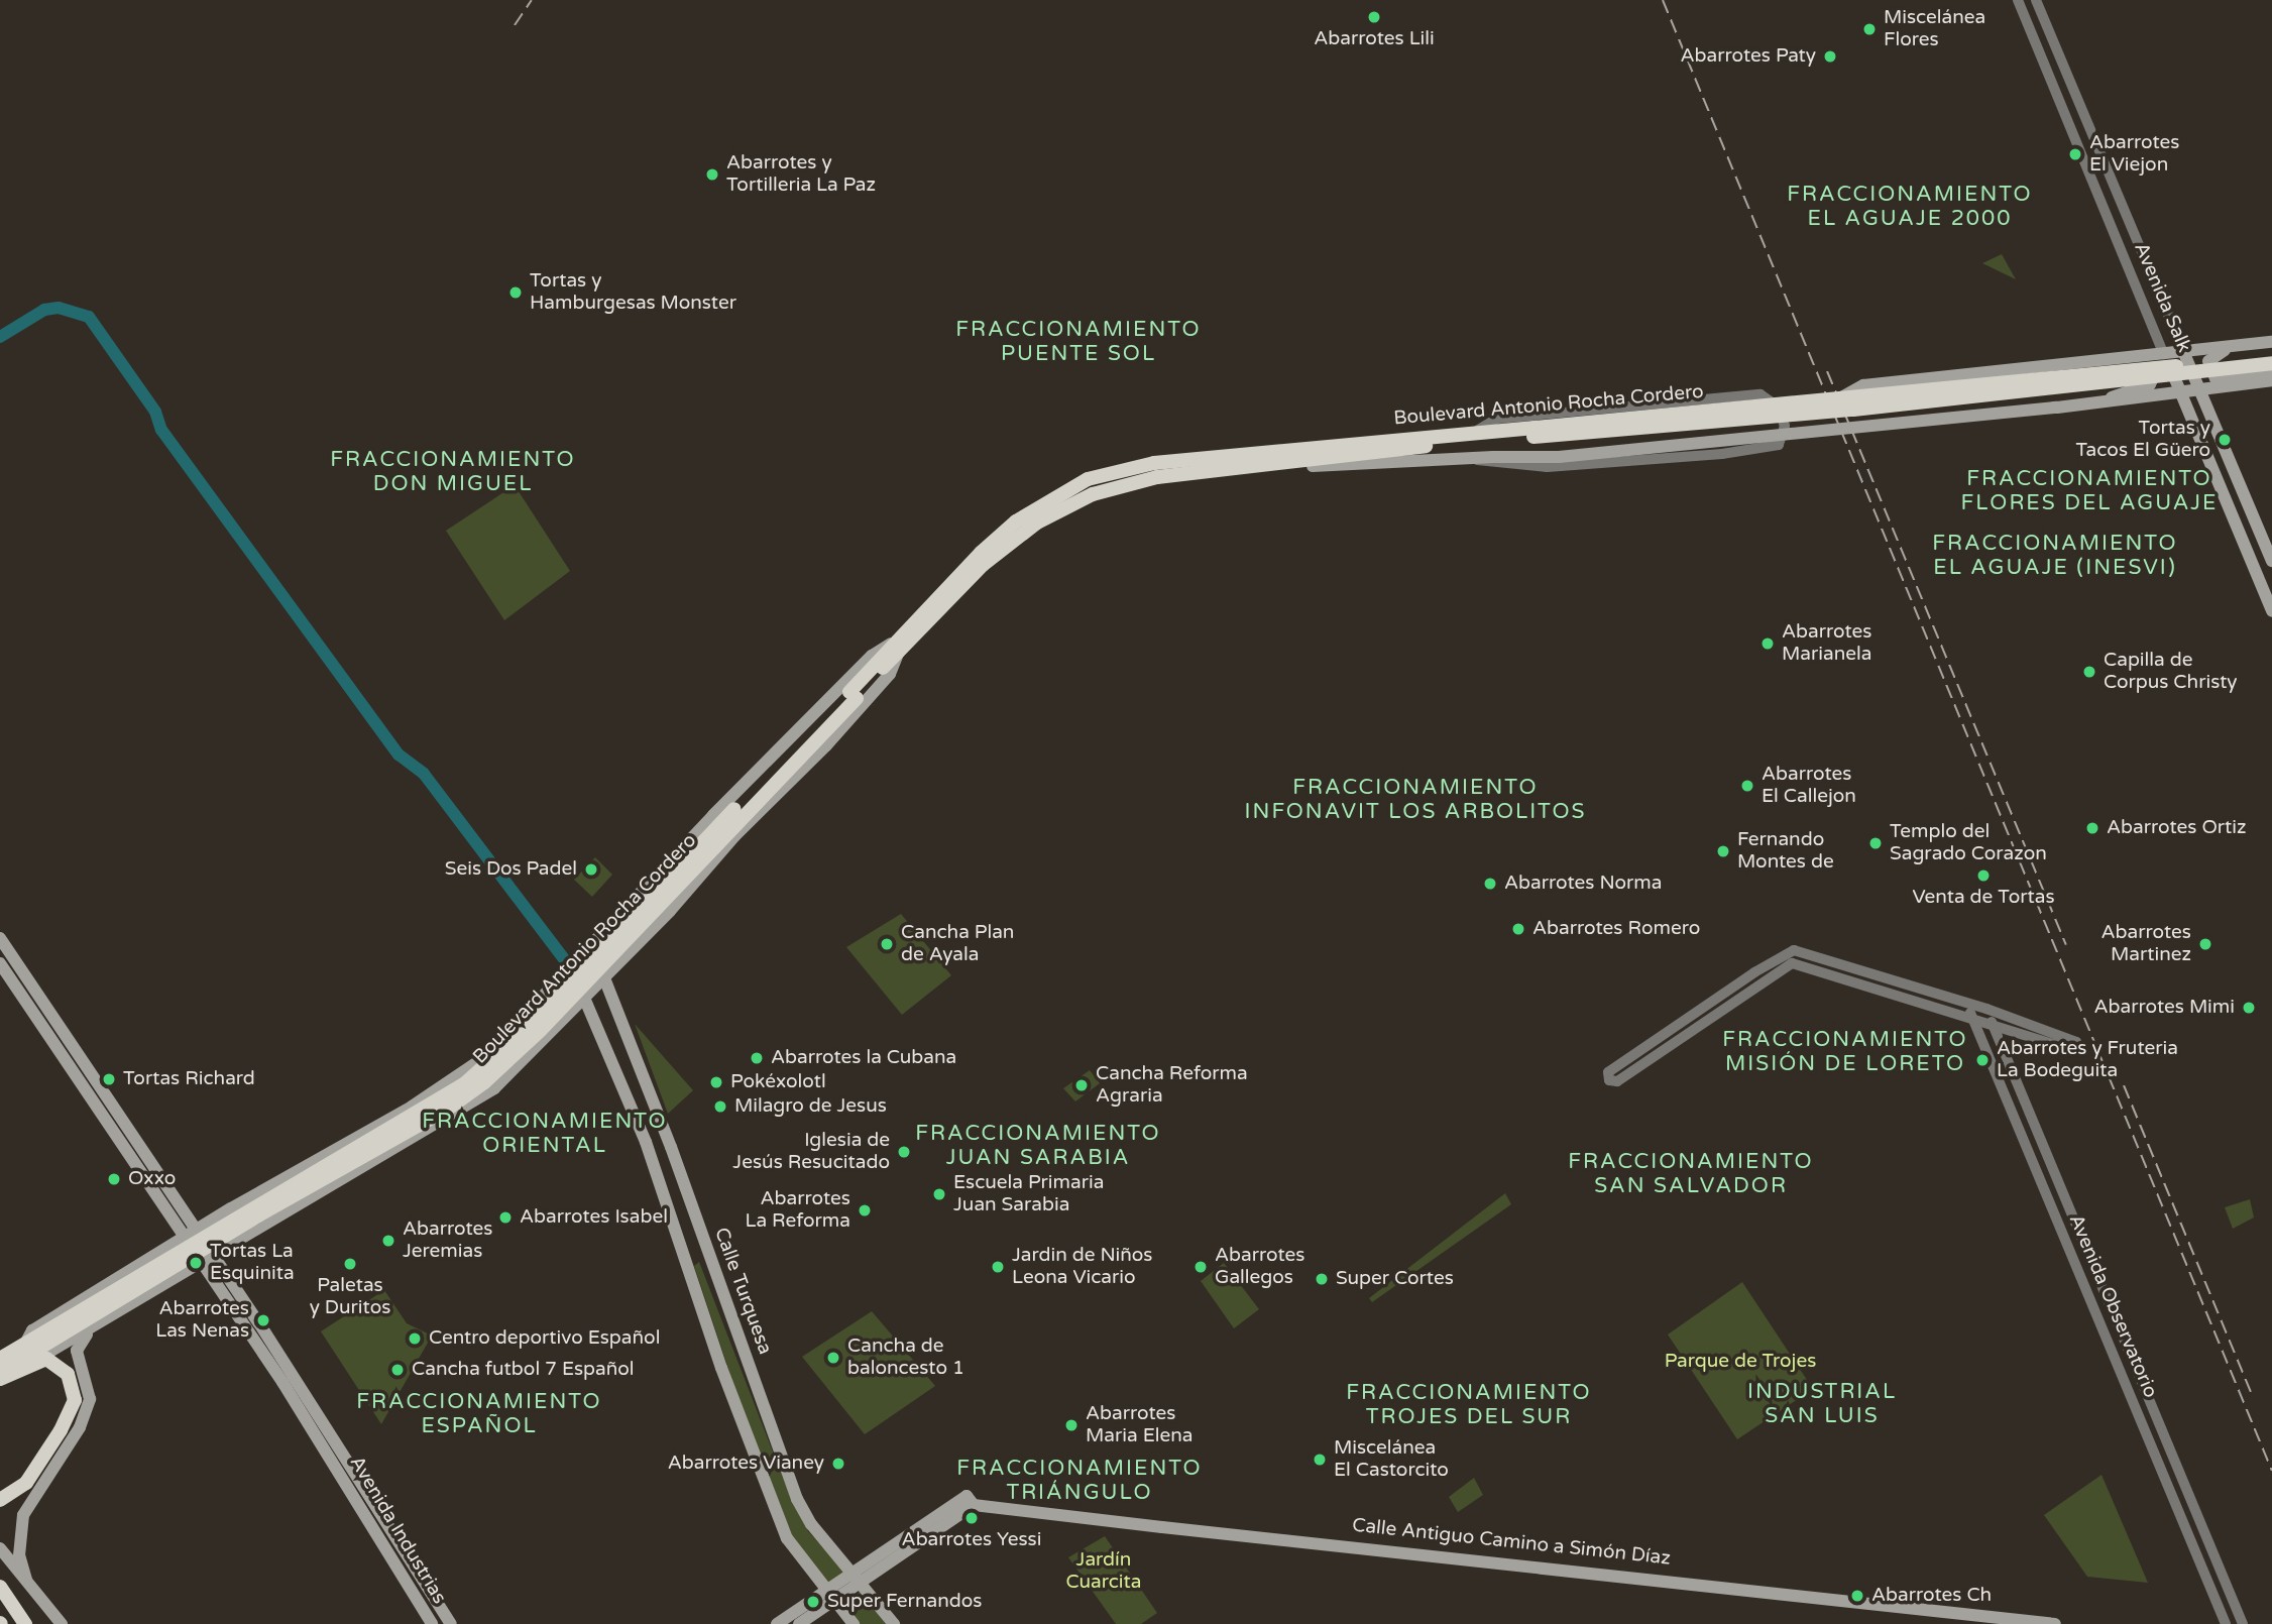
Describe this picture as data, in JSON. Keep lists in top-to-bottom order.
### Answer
{
  "streets": {
    "highway": ["Boulevard Antonio Rocha Cordero"],
    "main road": [
      "Avenida Salk",
      "Calle Turquesa",
      "Avenida Industrias",
      "Calle Antiguo Camino a Simón Díaz"
    ],
    "street": ["Avenida Observatorio"]
  },
  "crossings": [
    ["Boulevard Antonio Rocha Cordero", "Calle Turquesa"],
    ["Boulevard Antonio Rocha Cordero", "Avenida Industrias"],
    ["Calle Turquesa", "Calle Antiguo Camino a Simón Díaz"]
  ],
  "districts": [
    "FRACCIONAMIENTO EL AGUAJE 2000",
    "FRACCIONAMIENTO PUENTE SOL",
    "FRACCIONAMIENTO DON MIGUEL",
    "FRACCIONAMIENTO FLORES DEL AGUAJE",
    "FRACCIONAMIENTO EL AGUAJE (INESVI)",
    "FRACCIONAMIENTO INFONAVIT LOS ARBOLITOS",
    "FRACCIONAMIENTO MISIÓN DE LORETO",
    "FRACCIONAMIENTO ORIENTAL",
    "FRACCIONAMIENTO JUAN SARABIA",
    "FRACCIONAMIENTO SAN SALVADOR",
    "INDUSTRIAL SAN LUIS",
    "FRACCIONAMIENTO TROJES DEL SUR",
    "FRACCIONAMIENTO ESPAÑOL",
    "FRACCIONAMIENTO TRIÁNGULO"
  ],
  "parks": ["Parque de Trojes", "Jardín Cuarcita"],
  "places": [
    "Abarrotes Lili",
    "Miscelánea Flores",
    "Abarrotes Paty",
    "Abarrotes El Viejon",
    "Abarrotes y Tortilleria La Paz",
    "Tortas y Hamburgesas Monster",
    "Tortas y Tacos El Güero",
    "Abarrotes Marianela",
    "Capilla de Corpus Christy",
    "Abarrotes El Callejon",
    "Abarrotes Ortiz",
    "Templo del Sagrado Corazon",
    "Fernando Montes de",
    "Seis Dos Padel",
    "Venta de Tortas",
    "Abarrotes Norma",
    "Abarrotes Romero",
    "Cancha Plan de Ayala",
    "Abarrotes Martinez",
    "Abarrotes Mimi",
    "Abarrotes la Cubana",
    "Abarrotes y Fruteria La Bodeguita",
    "Tortas Richard",
    "Pokéxolotl",
    "Cancha Reforma Agraria",
    "Milagro de Jesus",
    "Iglesia de Jesús Resucitado",
    "Oxxo",
    "Escuela Primaria Juan Sarabia",
    "Abarrotes La Reforma",
    "Abarrotes Isabel",
    "Abarrotes Jeremias",
    "Tortas La Esquinita",
    "Paletas y Duritos",
    "Jardin de Niños Leona Vicario",
    "Abarrotes Gallegos",
    "Super Cortes",
    "Abarrotes Las Nenas",
    "Centro deportivo Español",
    "Cancha de baloncesto 1",
    "Cancha futbol 7 Español",
    "Abarrotes Maria Elena",
    "Miscelánea El Castorcito",
    "Abarrotes Vianey",
    "Abarrotes Yessi",
    "Abarrotes Ch",
    "Super Fernandos"
  ]
}
